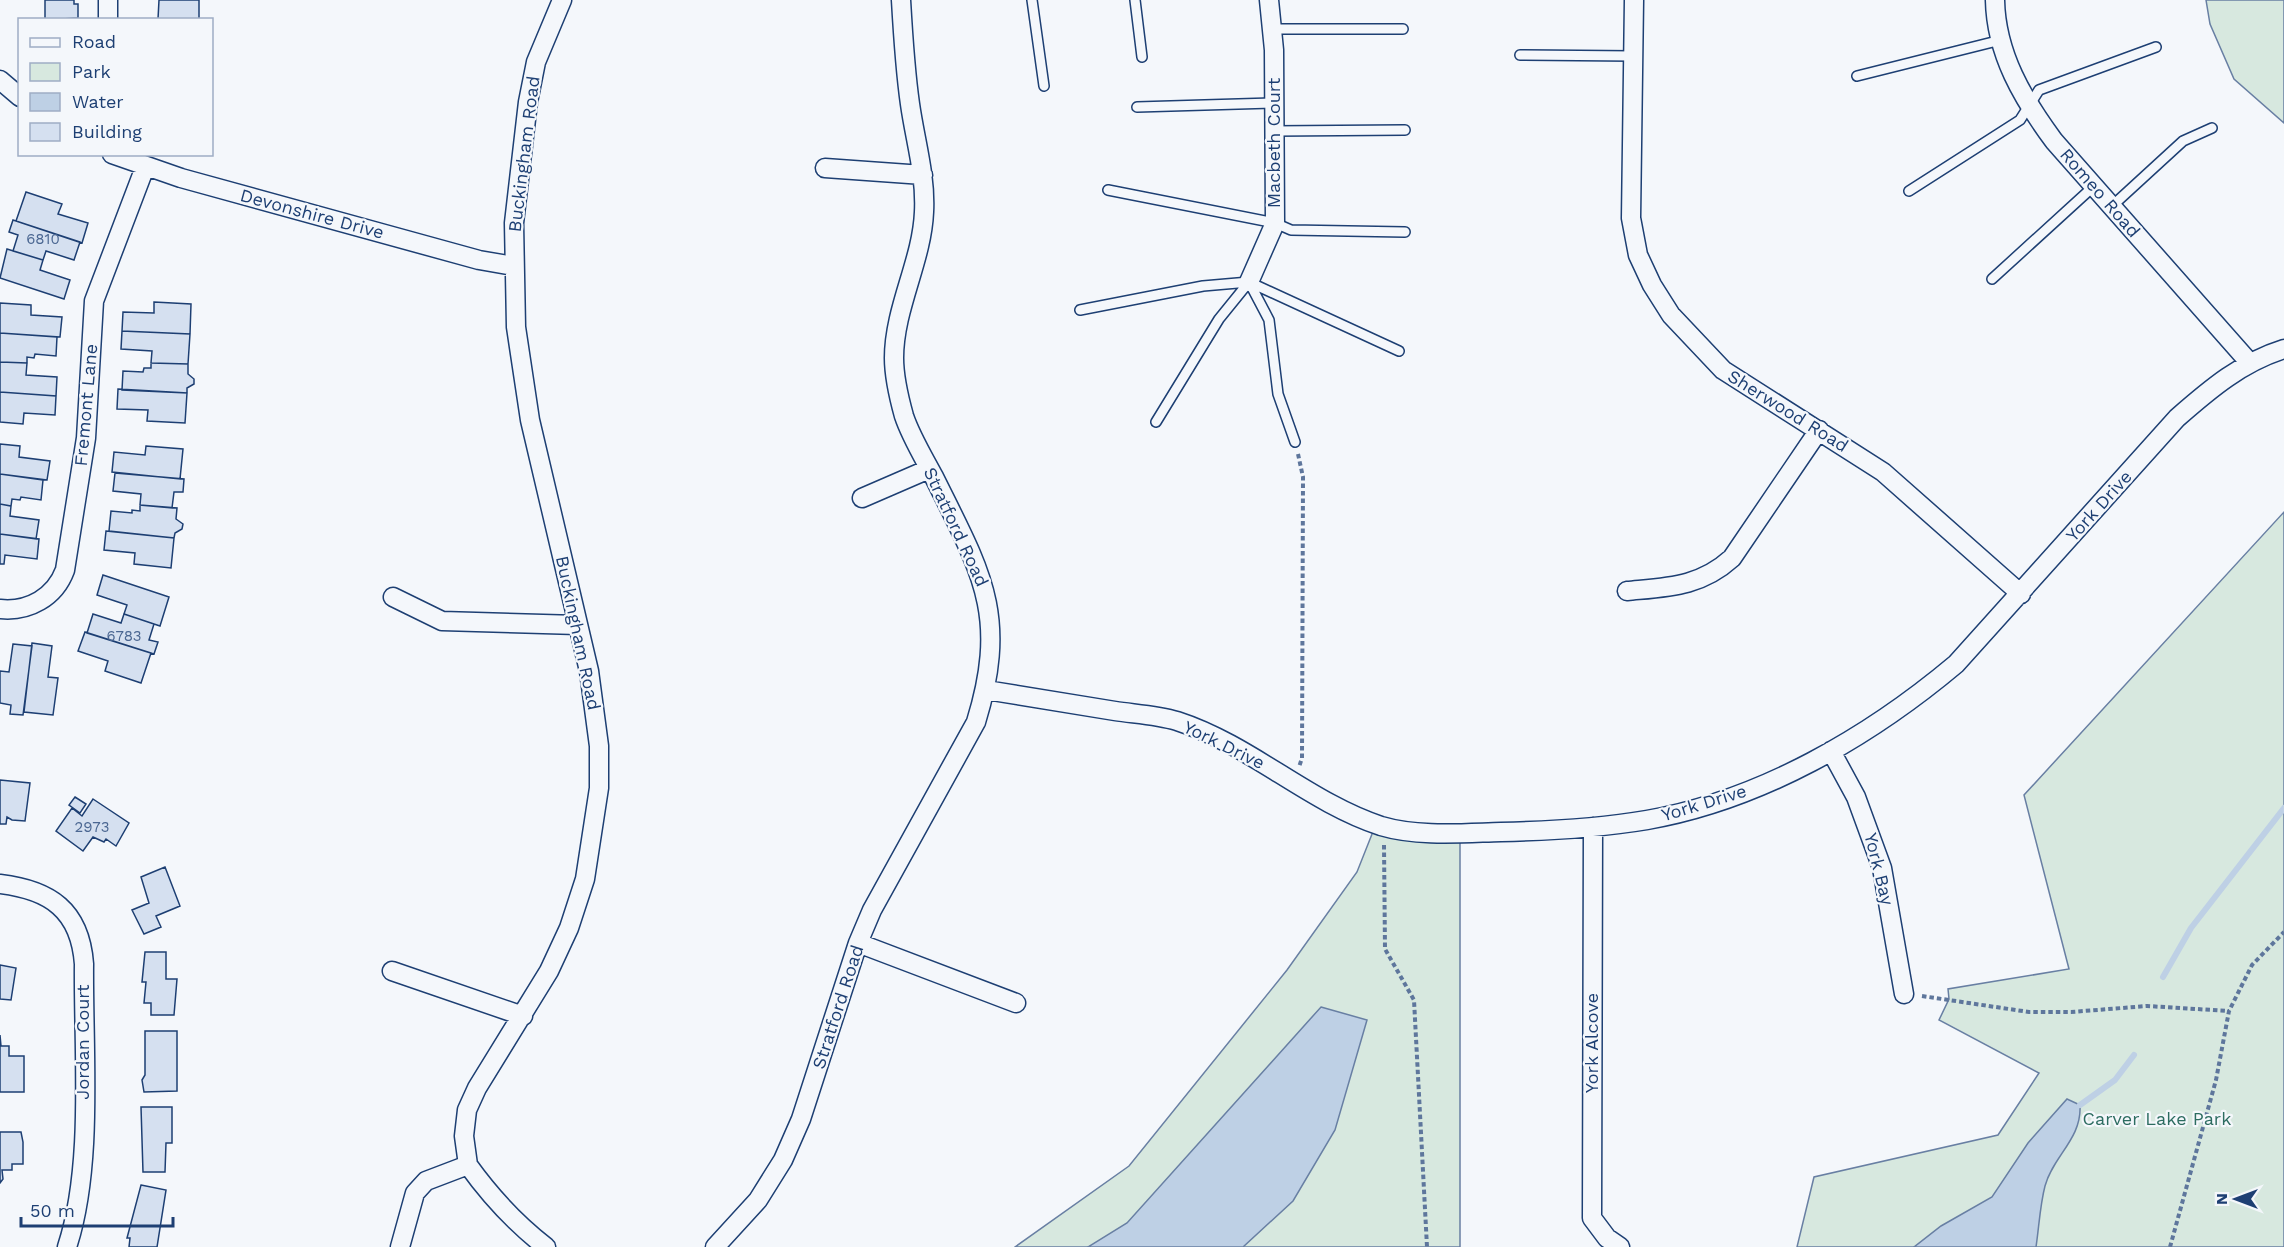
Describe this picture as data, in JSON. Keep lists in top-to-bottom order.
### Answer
{
  "streets": {
    "street": [
      "Macbeth Court",
      "Buckingham Road",
      "Romeo Road",
      "Devonshire Drive",
      "Fremont Lane",
      "Sherwood Road",
      "York Drive",
      "Stratford Road",
      "York Bay",
      "Jordan Court",
      "York Alcove"
    ]
  },
  "crossings": [
    ["Buckingham Road", "Devonshire Drive"],
    ["Romeo Road", "York Drive"],
    ["Devonshire Drive", "Fremont Lane"],
    ["Sherwood Road", "York Drive"],
    ["York Drive", "Stratford Road"],
    ["York Drive", "York Bay"],
    ["York Drive", "York Alcove"]
  ],
  "parks": ["Carver Lake Park"],
  "house_numbers": ["6810", "6783", "2973"],
  "legend": [
    "Road",
    "Park",
    "Water",
    "Building"
  ],
  "scale_bar": "50 m",
  "north": "left"
}
